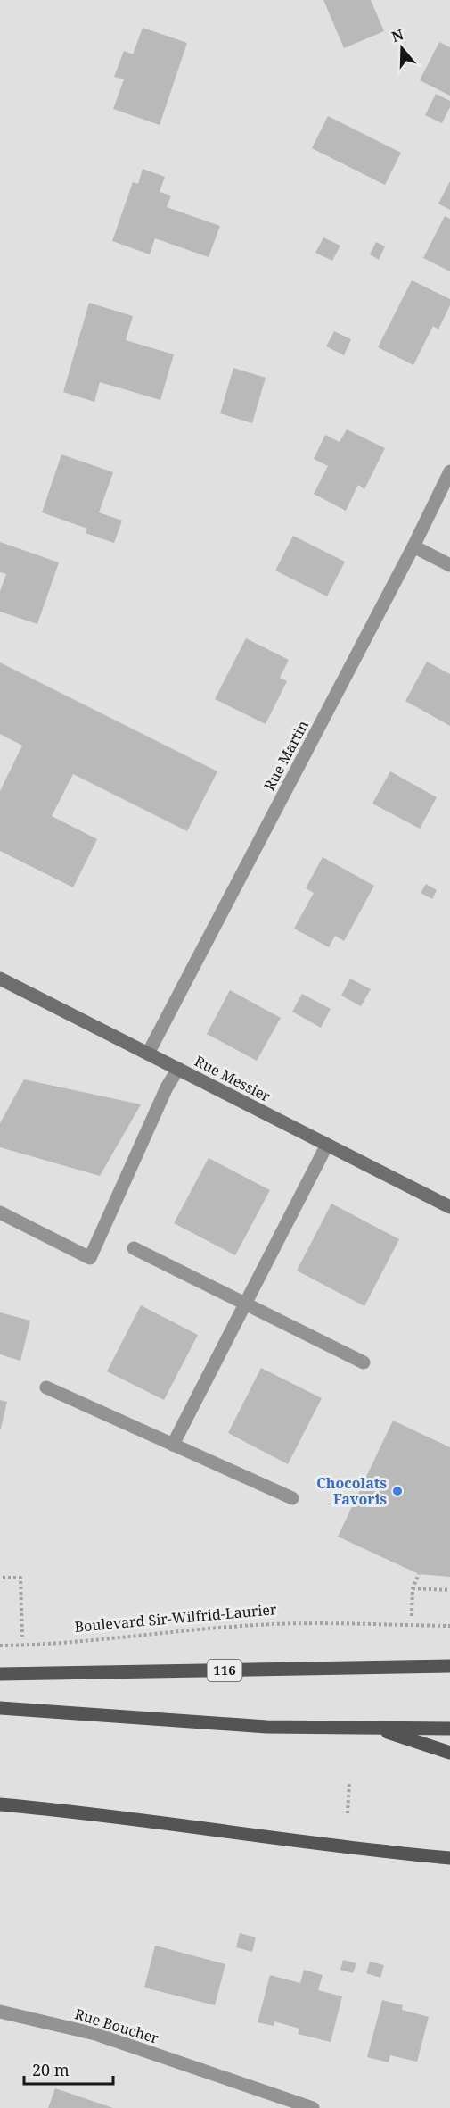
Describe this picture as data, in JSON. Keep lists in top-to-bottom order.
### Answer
{
  "streets": {
    "main road": ["116"],
    "street": ["Rue Martin", "Rue Messier", "Rue Boucher"],
    "path": ["Boulevard Sir-Wilfrid-Laurier"]
  },
  "crossings": [
    ["Rue Martin", "Rue Messier"]
  ],
  "places": ["Chocolats Favoris"],
  "scale_bar": "20 m",
  "north": "top"
}
